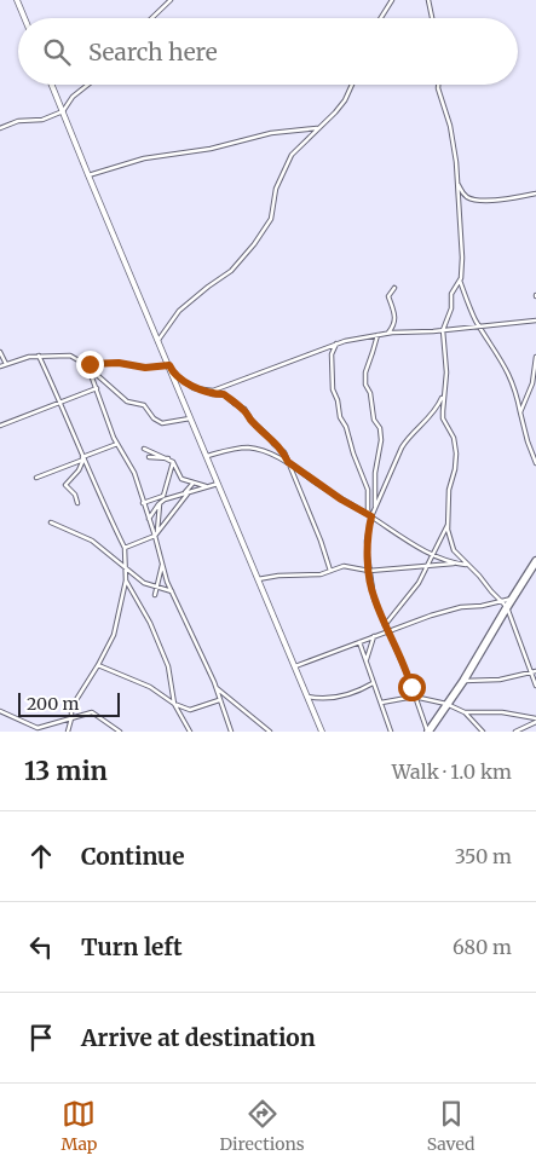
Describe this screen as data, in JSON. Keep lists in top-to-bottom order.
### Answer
{
  "scale_bar": "200 m",
  "page": {
    "search": "Search here",
    "scale": "200 m",
    "heading": ["13 min", "Walk · 1.0 km"],
    "list": [
      ["Continue", "350 m"],
      ["Turn left", "680 m"],
      "Arrive at destination"
    ],
    "nav": ["Map", "Directions", "Saved"]
  }
}
